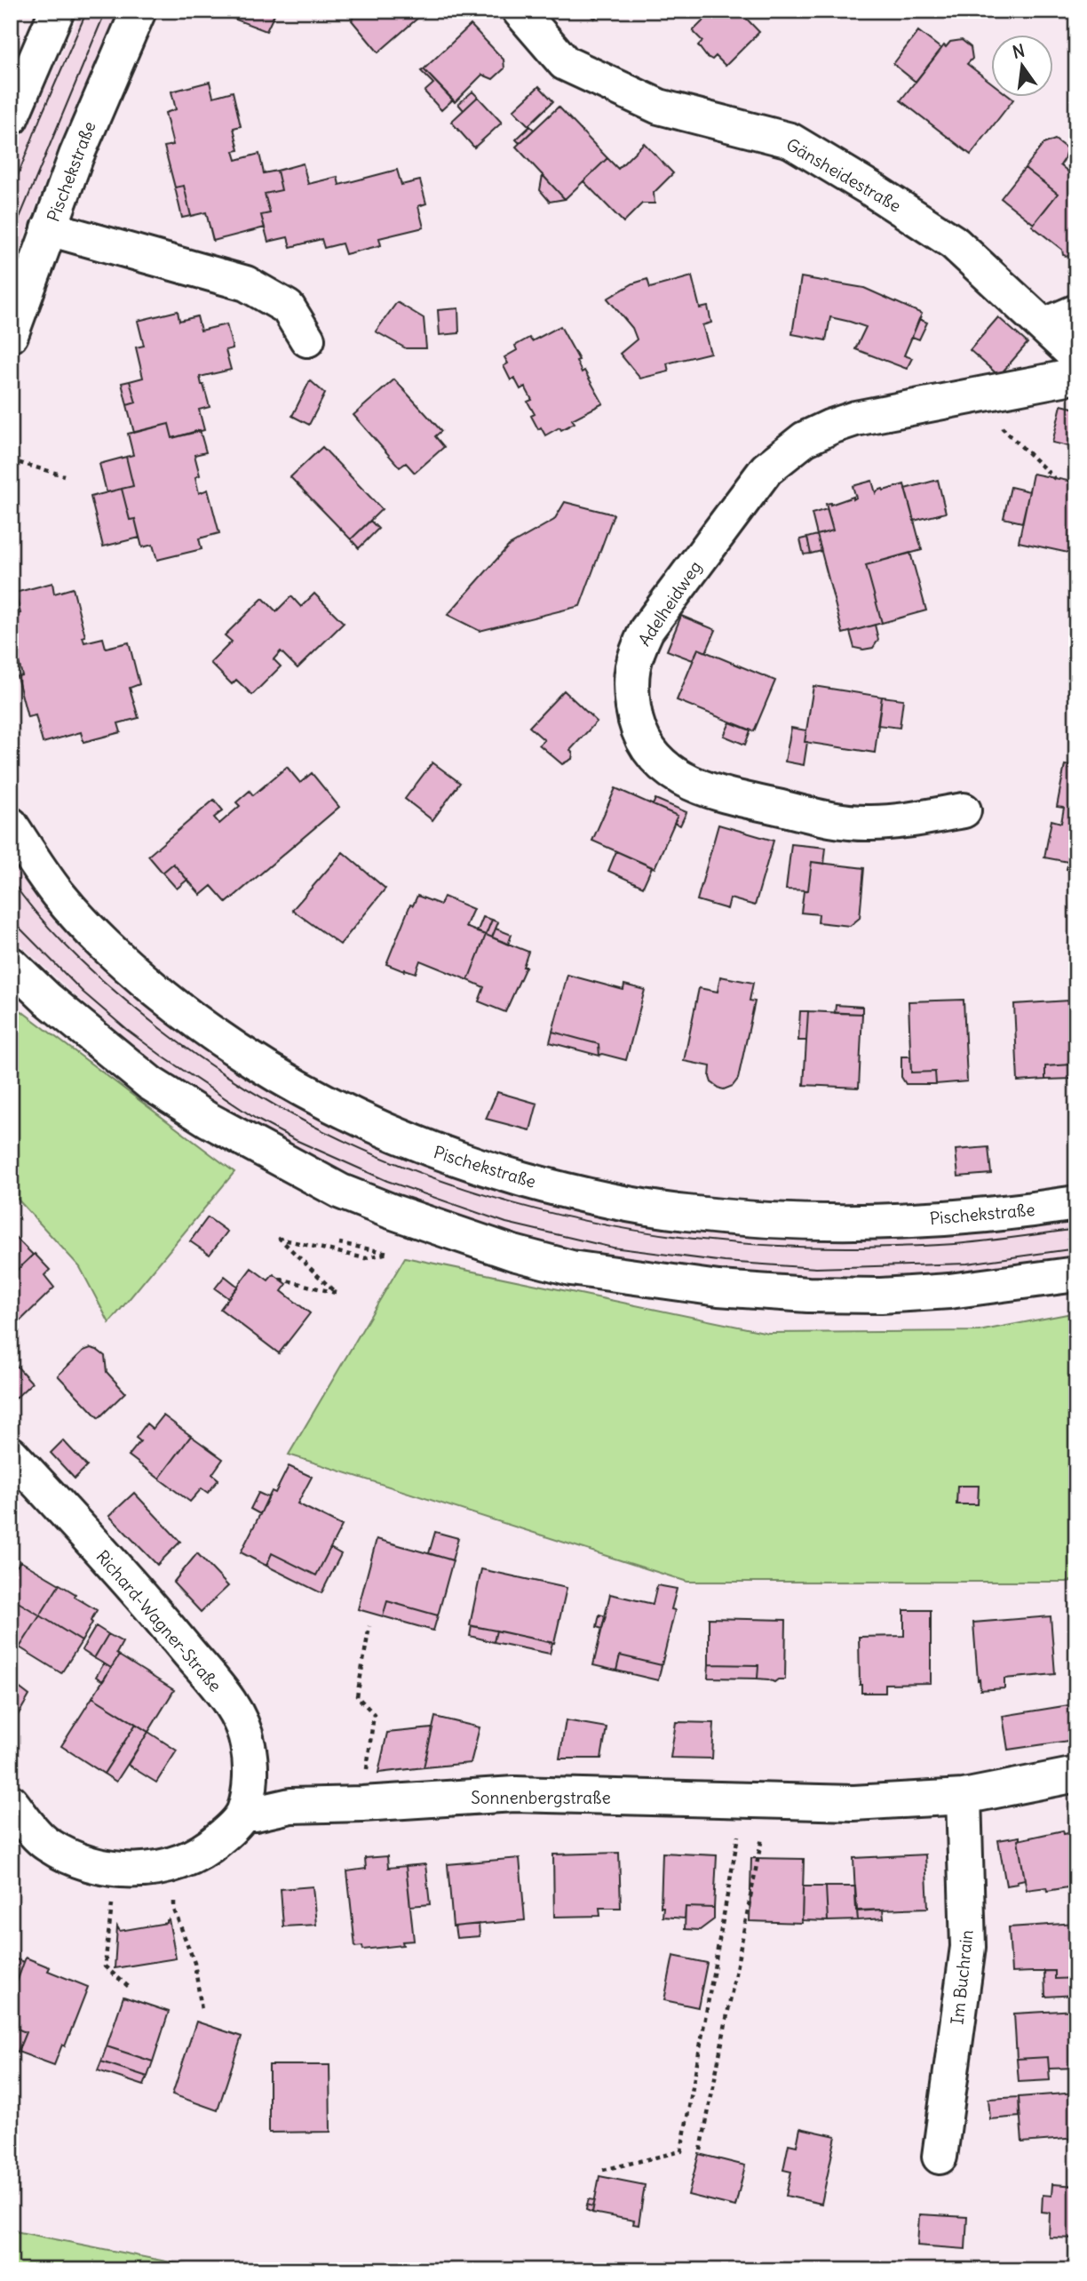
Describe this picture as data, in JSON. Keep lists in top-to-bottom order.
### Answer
{
  "streets": {
    "street": [
      "Pischekstraße",
      "Gänsheidestraße",
      "Adelheidweg",
      "Richard-Wagner-Straße",
      "Sonnenbergstraße",
      "Im Buchrain"
    ]
  },
  "crossings": [
    ["Richard-Wagner-Straße", "Sonnenbergstraße"],
    ["Sonnenbergstraße", "Im Buchrain"]
  ],
  "north": "top"
}
